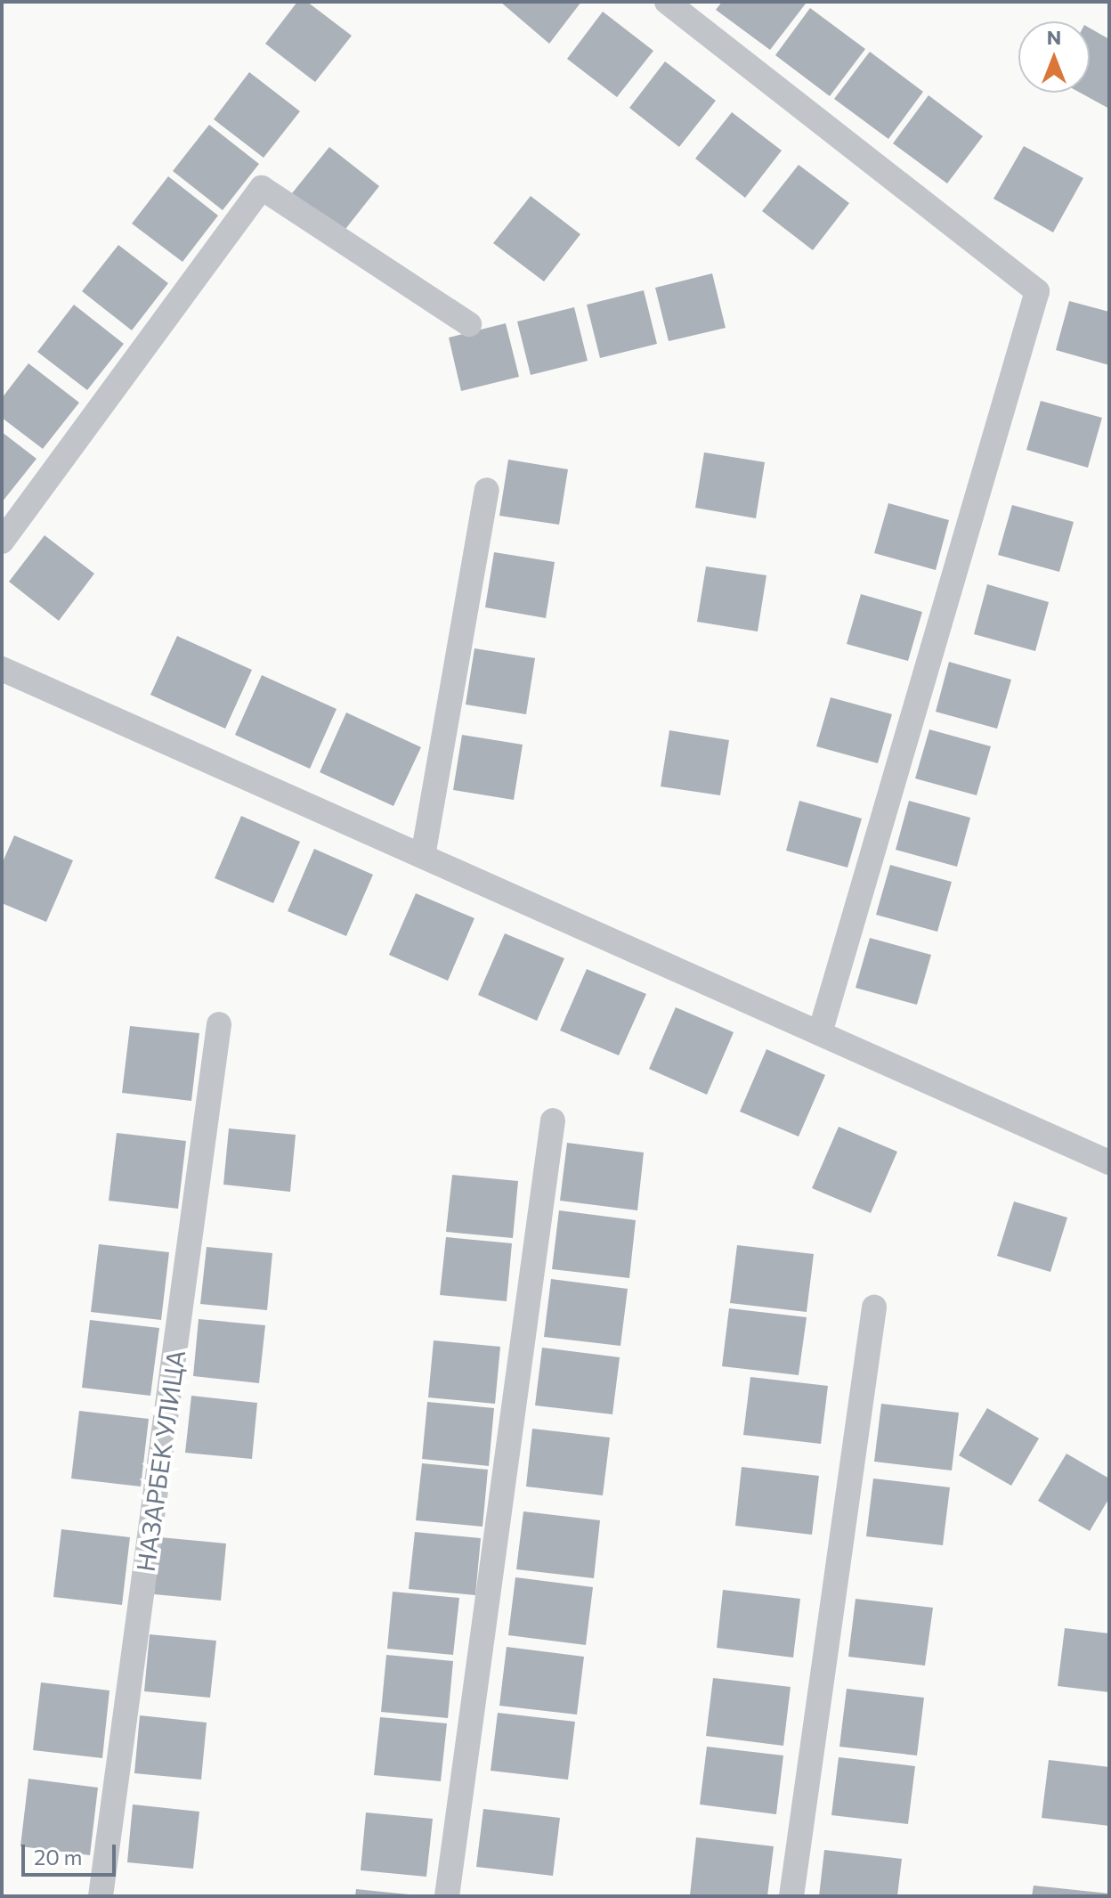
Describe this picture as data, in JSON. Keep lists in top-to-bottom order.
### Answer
{
  "streets": {
    "street": ["НАЗАРБЕК УЛИЦА"]
  },
  "scale_bar": "20 m",
  "north": "top"
}
